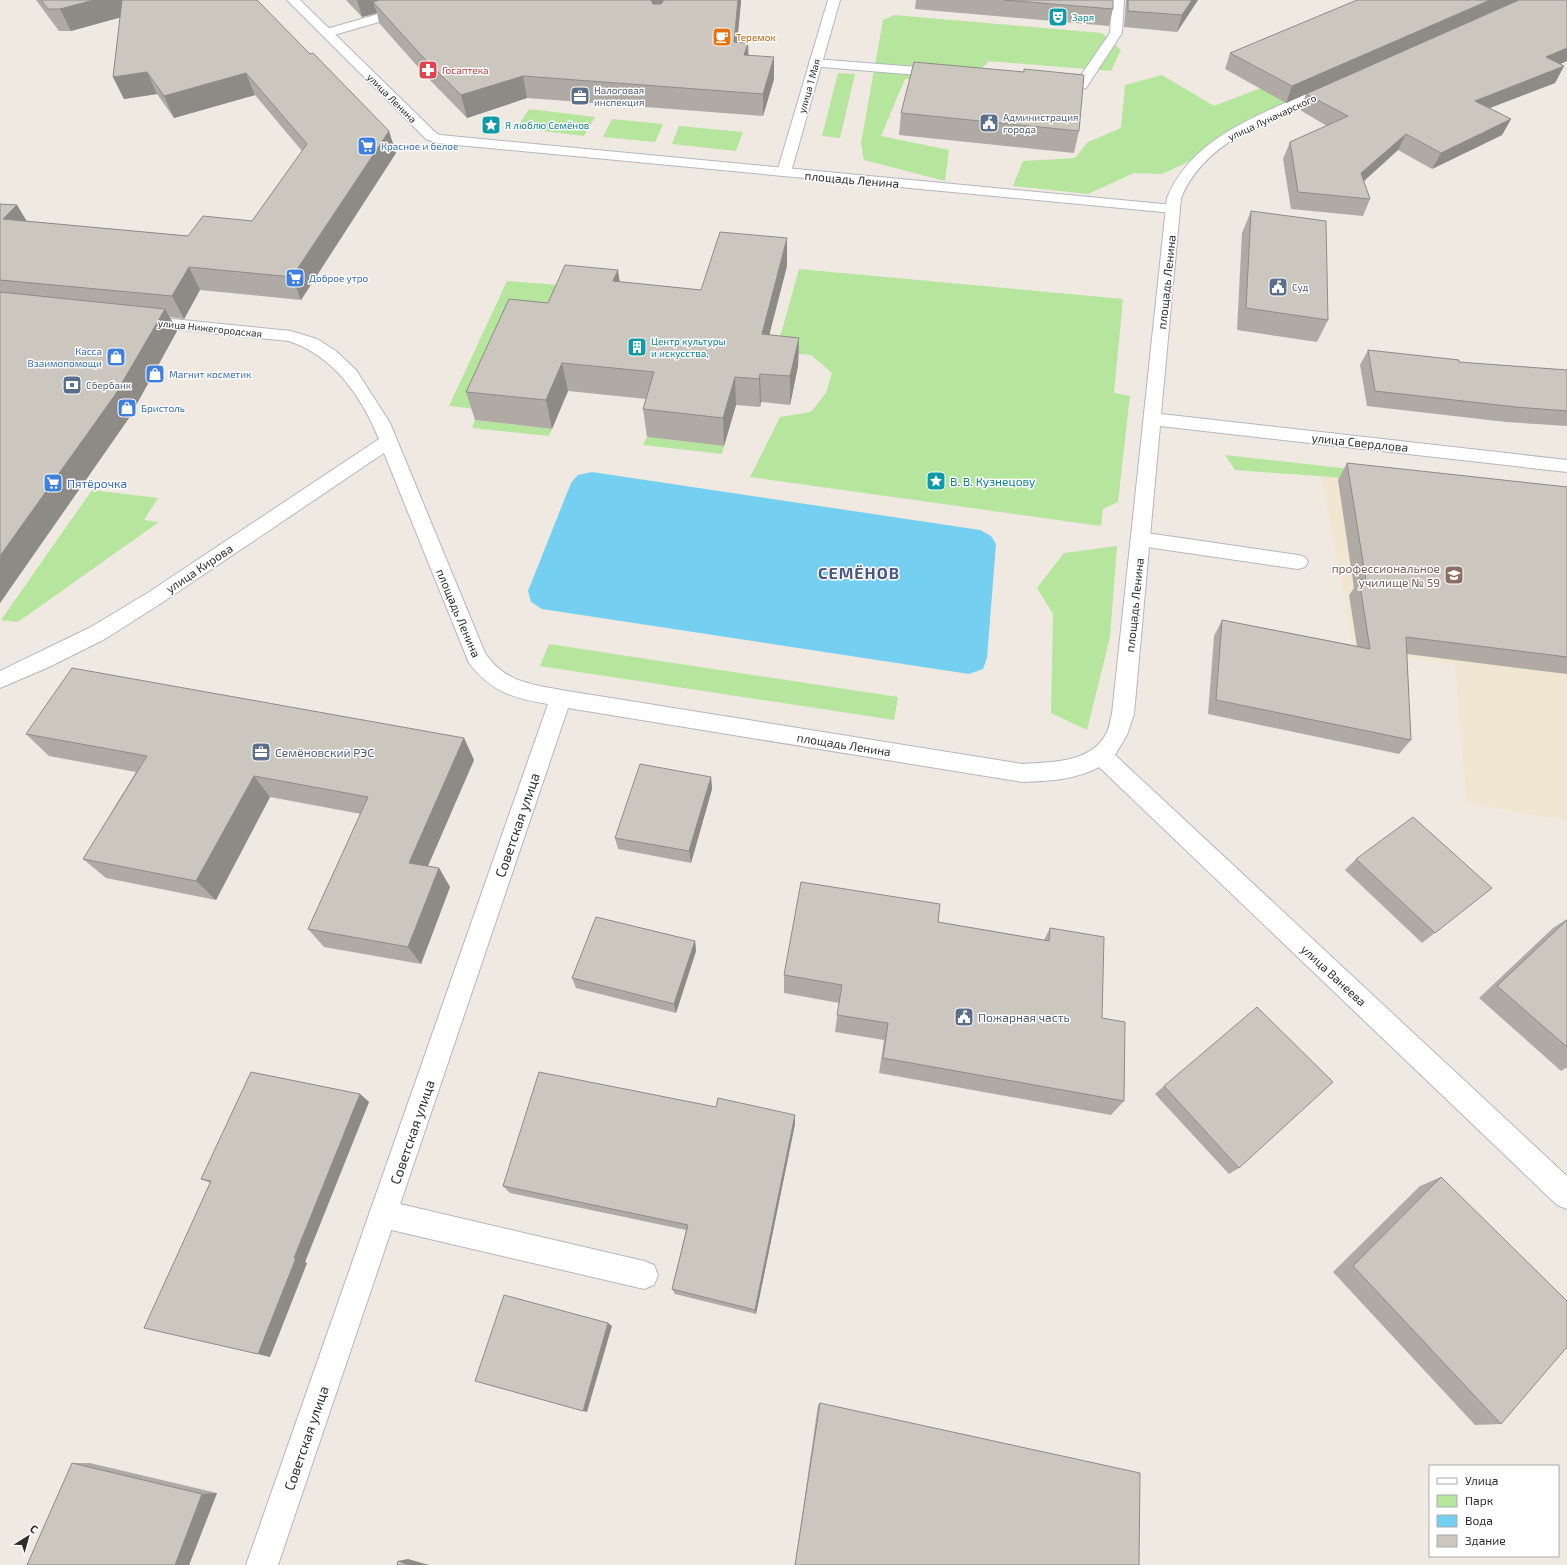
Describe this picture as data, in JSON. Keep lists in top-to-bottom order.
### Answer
{
  "streets": {
    "street": [
      "улица 1 Мая",
      "улица Ленина",
      "улица Луначарского",
      "площадь Ленина",
      "улица Нижегородская",
      "улица Свердлова",
      "улица Кирова",
      "Советская улица",
      "улица Ванеева"
    ]
  },
  "crossings": [
    ["улица 1 Мая", "площадь Ленина"],
    ["улица Ленина", "площадь Ленина"],
    ["улица Луначарского", "площадь Ленина"],
    ["площадь Ленина", "улица Нижегородская"],
    ["площадь Ленина", "улица Свердлова"],
    ["площадь Ленина", "улица Кирова"],
    ["площадь Ленина", "Советская улица"],
    ["площадь Ленина", "улица Ванеева"]
  ],
  "districts": ["СЕМЁНОВ"],
  "places": {
    "theatre": ["Заря"],
    "cafe": ["Теремок"],
    "pharmacy": ["Госаптека"],
    "office": ["Налоговая инспекция", "Семёновский РЭС"],
    "public building": ["Администрация города", "Суд", "Пожарная часть"],
    "place": ["Я люблю Семёнов", "В. В. Кузнецову"],
    "supermarket": ["Красное и белое", "Доброе утро", "Пятёрочка"],
    "building": ["Центр культуры и искусства,"],
    "shop": ["Касса Взаимопомощи", "Магнит косметик", "Бристоль"],
    "bank": ["Сбербанк"],
    "school or university": ["профессиональное училище № 59"]
  },
  "legend": [
    "Улица",
    "Парк",
    "Вода",
    "Здание"
  ],
  "north": "top right"
}
